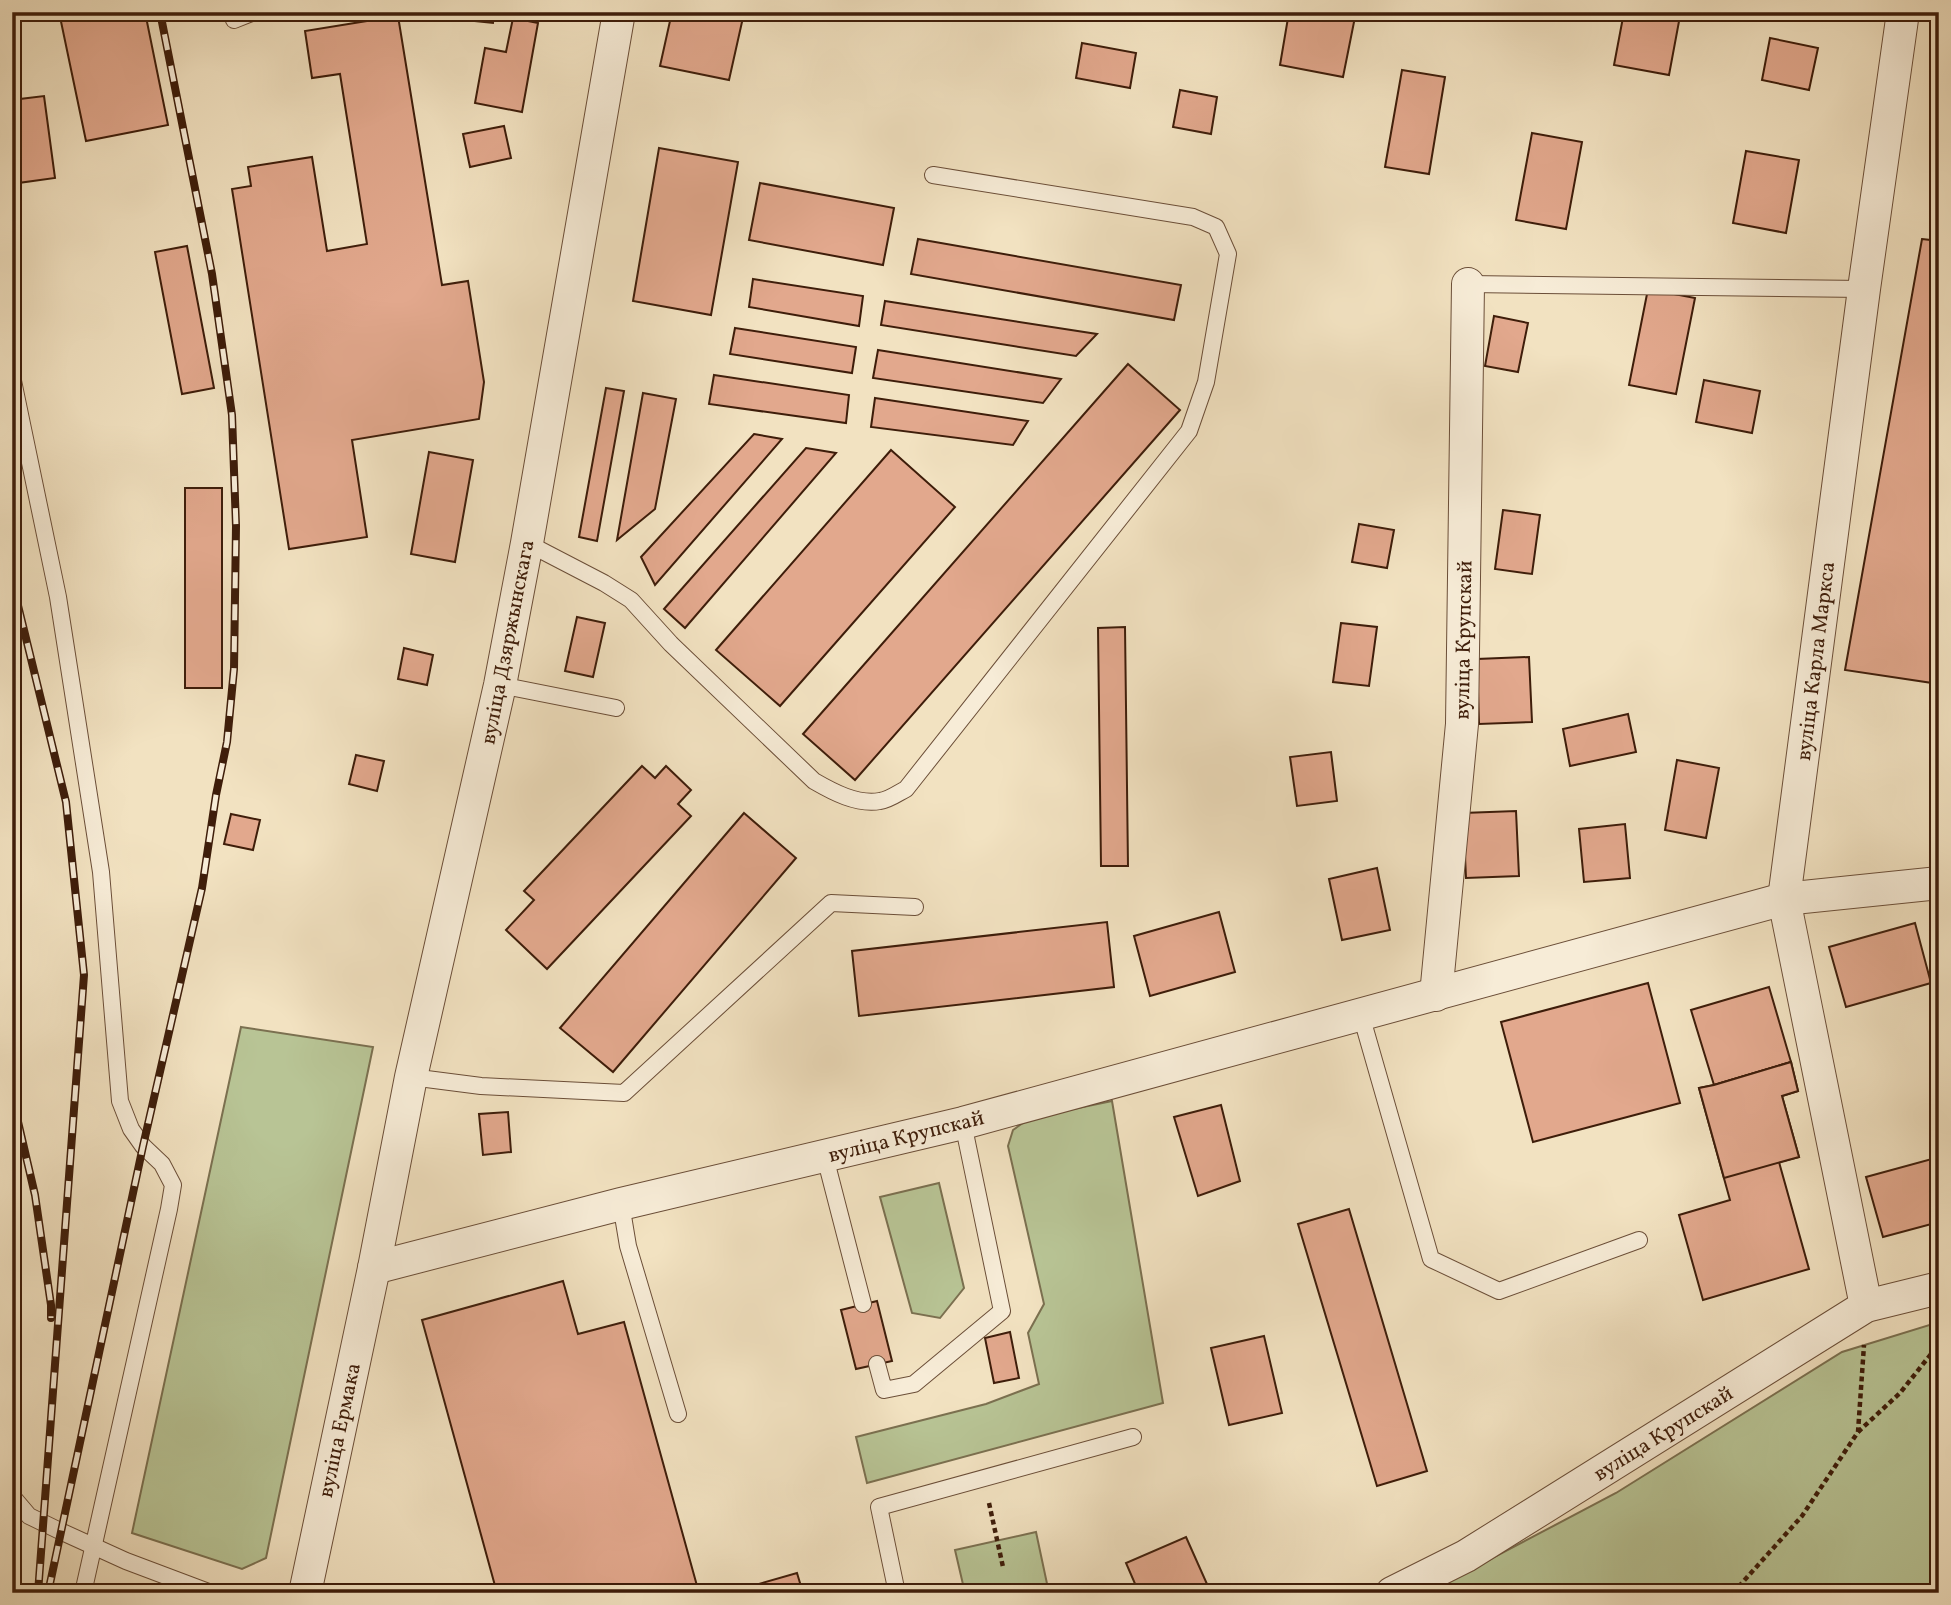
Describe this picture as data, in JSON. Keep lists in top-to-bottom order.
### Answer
{
  "streets": {
    "street": [
      "вуліца Крупскай",
      "вуліца Дзяржынскага",
      "вуліца Карла Маркса",
      "вуліца Ермака"
    ]
  },
  "crossings": [
    ["вуліца Крупскай", "вуліца Дзяржынскага"],
    ["вуліца Крупскай", "вуліца Карла Маркса"],
    ["вуліца Крупскай", "вуліца Ермака"],
    ["вуліца Дзяржынскага", "вуліца Ермака"]
  ]
}
